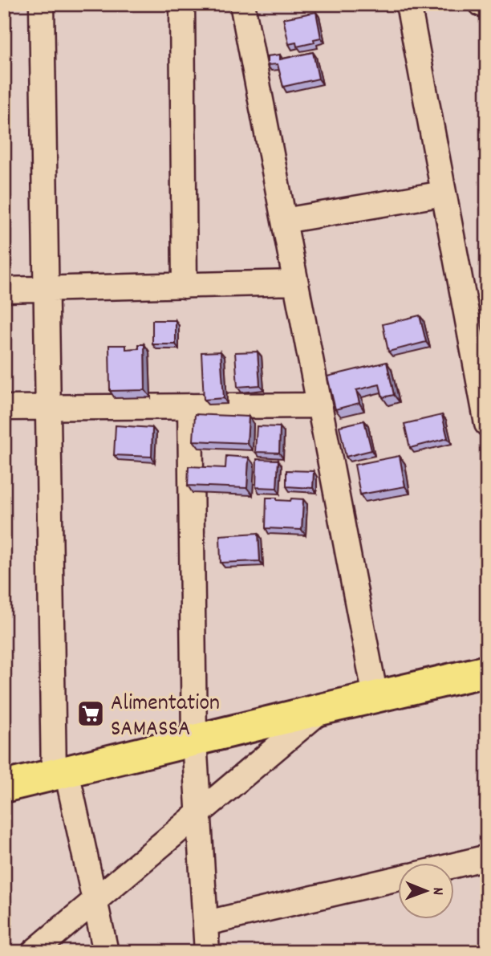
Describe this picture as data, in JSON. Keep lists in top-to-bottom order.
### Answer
{
  "places": {
    "supermarket": ["Alimentation SAMASSA"]
  },
  "north": "right"
}
